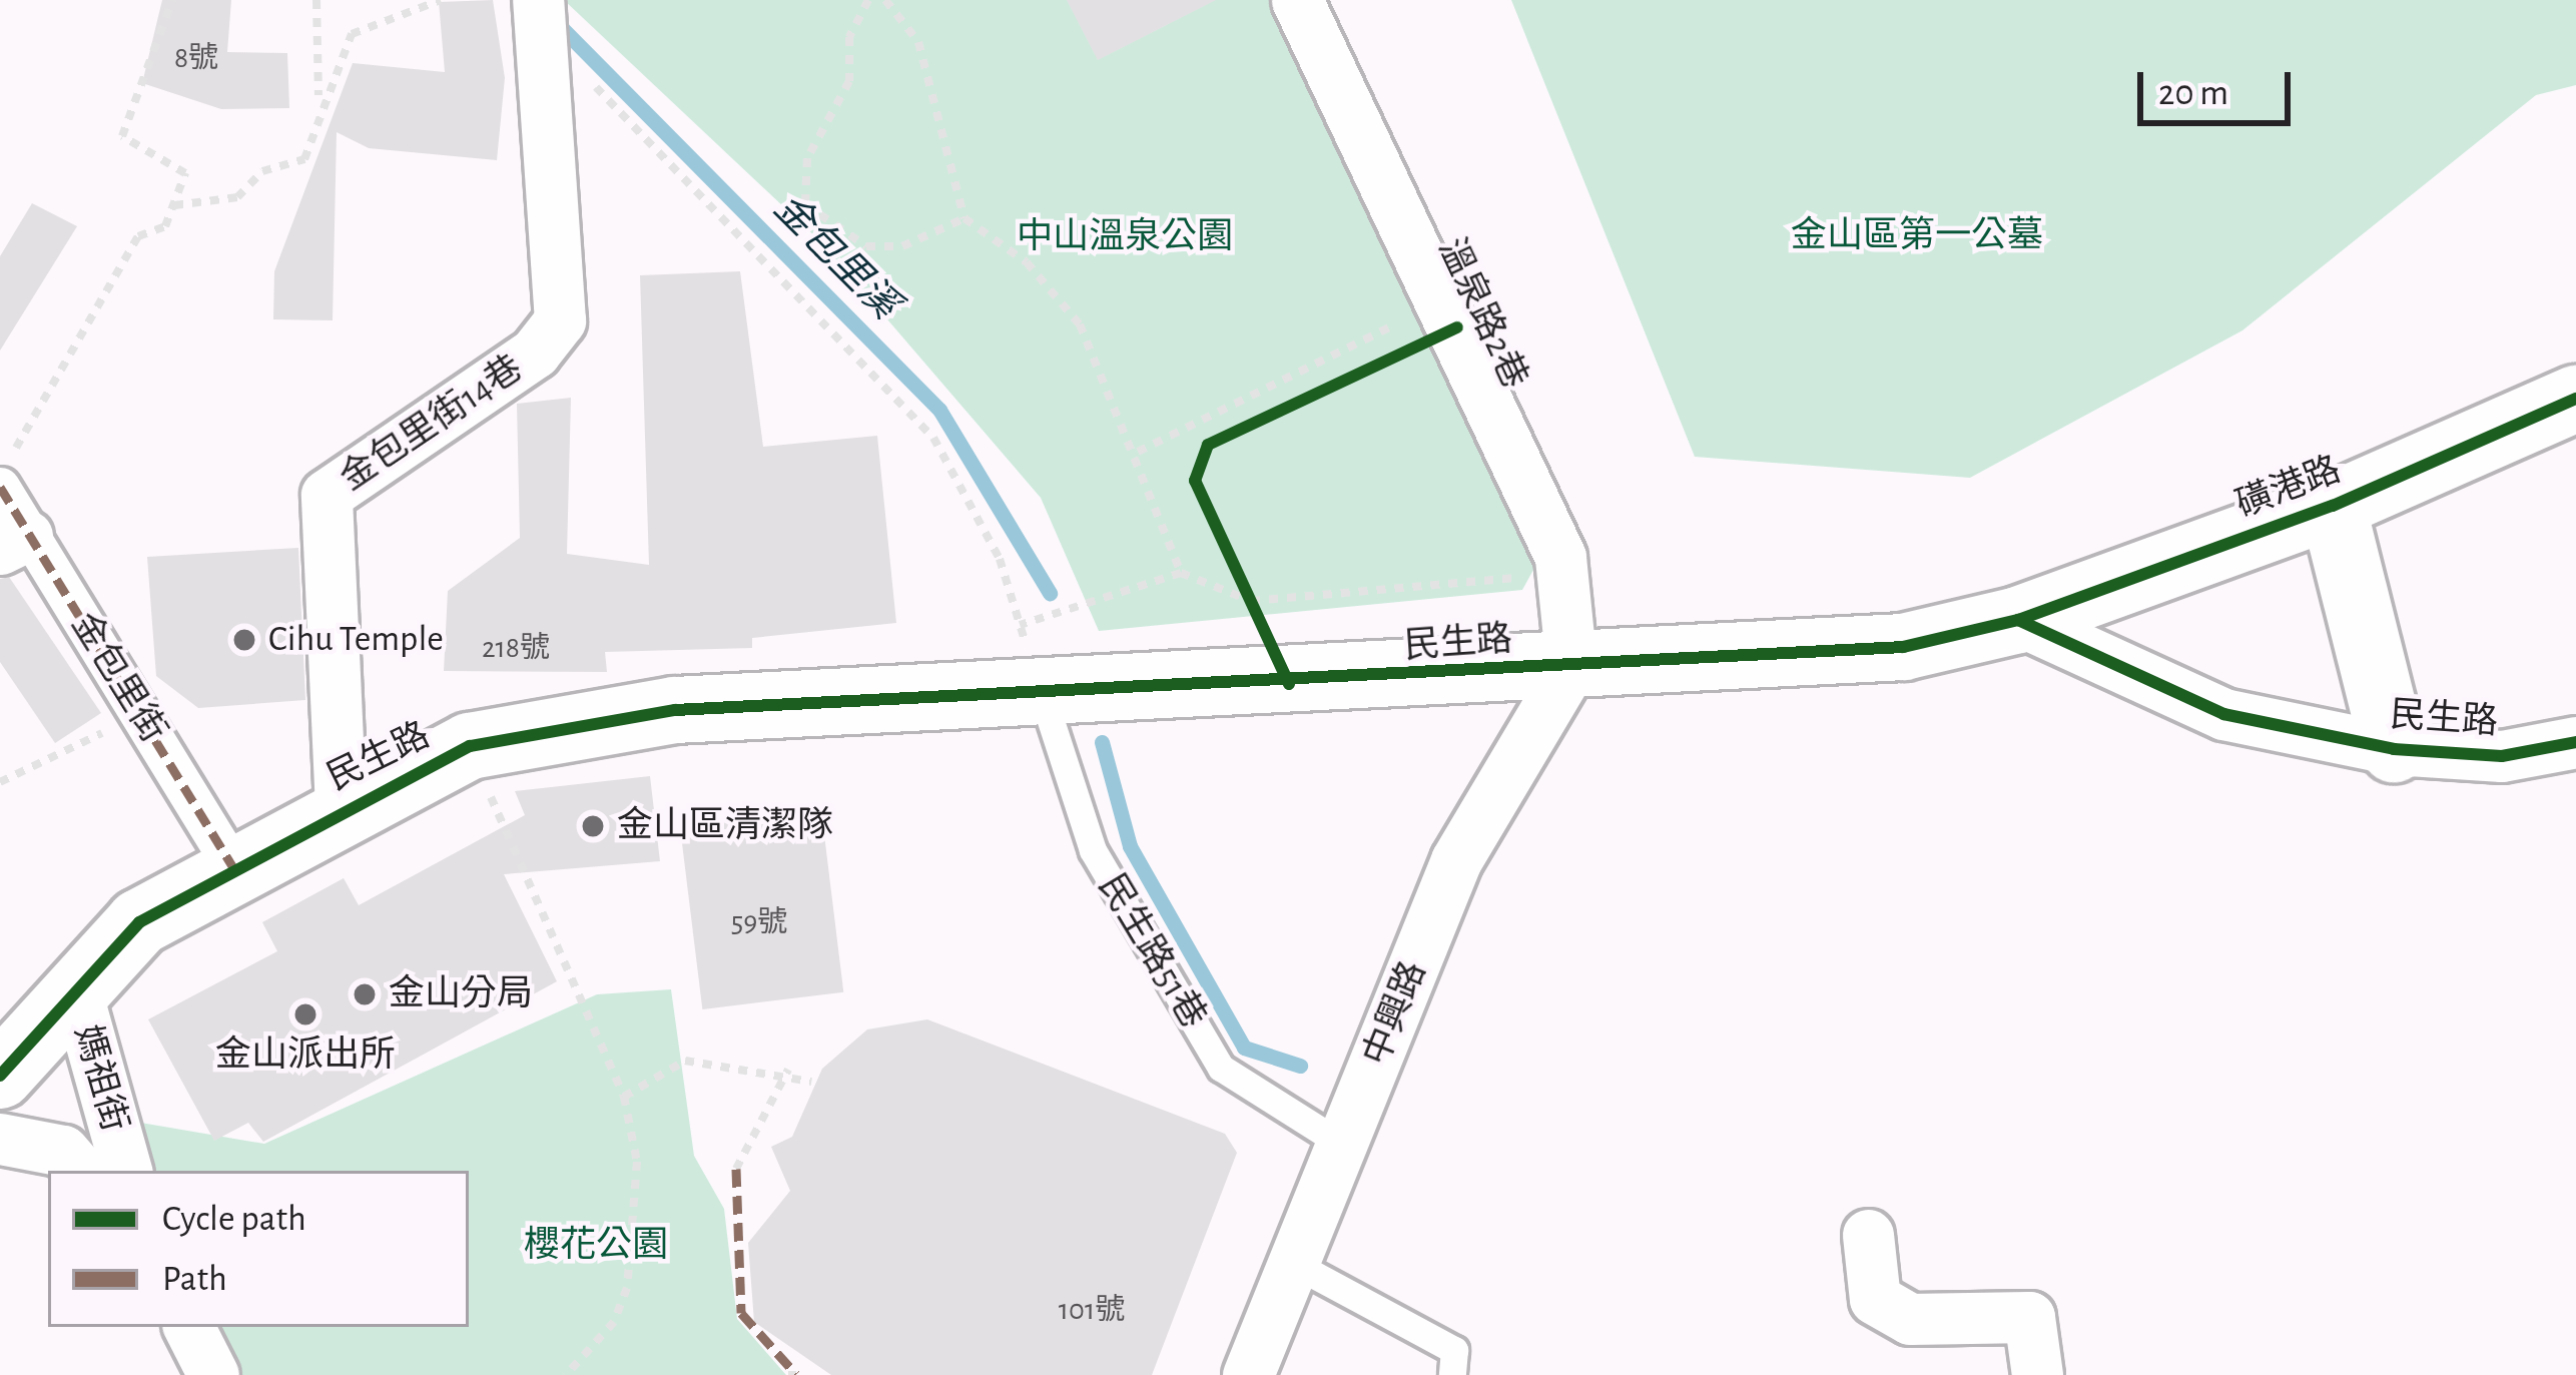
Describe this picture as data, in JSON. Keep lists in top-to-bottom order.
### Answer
{
  "streets": {
    "street": [
      "溫泉路2巷",
      "金包里街14巷",
      "磺港路",
      "民生路",
      "金包里街",
      "中興路",
      "媽祖街"
    ],
    "lane": ["民生路51巷"]
  },
  "crossings": [
    ["溫泉路2巷", "民生路"],
    ["溫泉路2巷", "中興路"],
    ["金包里街14巷", "民生路"],
    ["磺港路", "民生路"],
    ["民生路", "金包里街"],
    ["民生路", "民生路51巷"],
    ["民生路", "中興路"],
    ["民生路", "媽祖街"],
    ["民生路51巷", "中興路"]
  ],
  "water": ["金包里溪"],
  "parks": ["金山區第一公墓", "中山溫泉公園", "櫻花公園"],
  "places": [
    "Cihu Temple",
    "金山區清潔隊",
    "金山分局",
    "金山派出所"
  ],
  "house_numbers": [
    "8號",
    "218號",
    "59號",
    "101號"
  ],
  "legend": ["Cycle path", "Path"],
  "scale_bar": "20 m"
}
